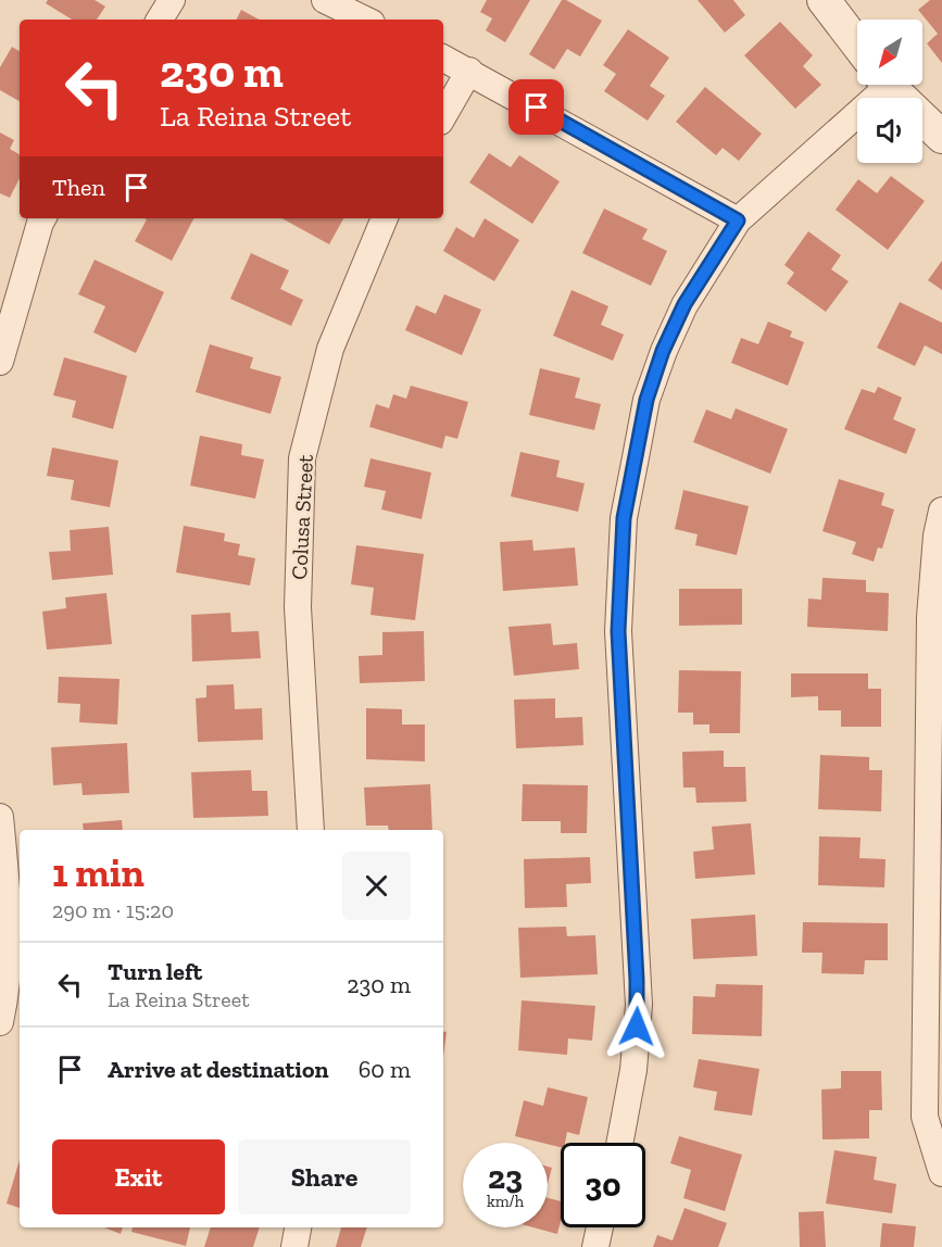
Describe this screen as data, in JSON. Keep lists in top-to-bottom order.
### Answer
{
  "streets": {
    "street": ["Colusa Street"]
  },
  "north": "bottom left",
  "page": {
    "turn": ["230 m", "La Reina Street"],
    "then": "Then",
    "heading": ["1 min", "290 m · 15:20"],
    "list": [
      {
        "name": "Turn left",
        "note": "La Reina Street",
        "value": "230 m"
      },
      {
        "name": "Arrive at destination",
        "value": "60 m"
      }
    ],
    "buttons": ["Exit", "Share"],
    "speed": "23 km/h",
    "limit": "30"
  }
}
